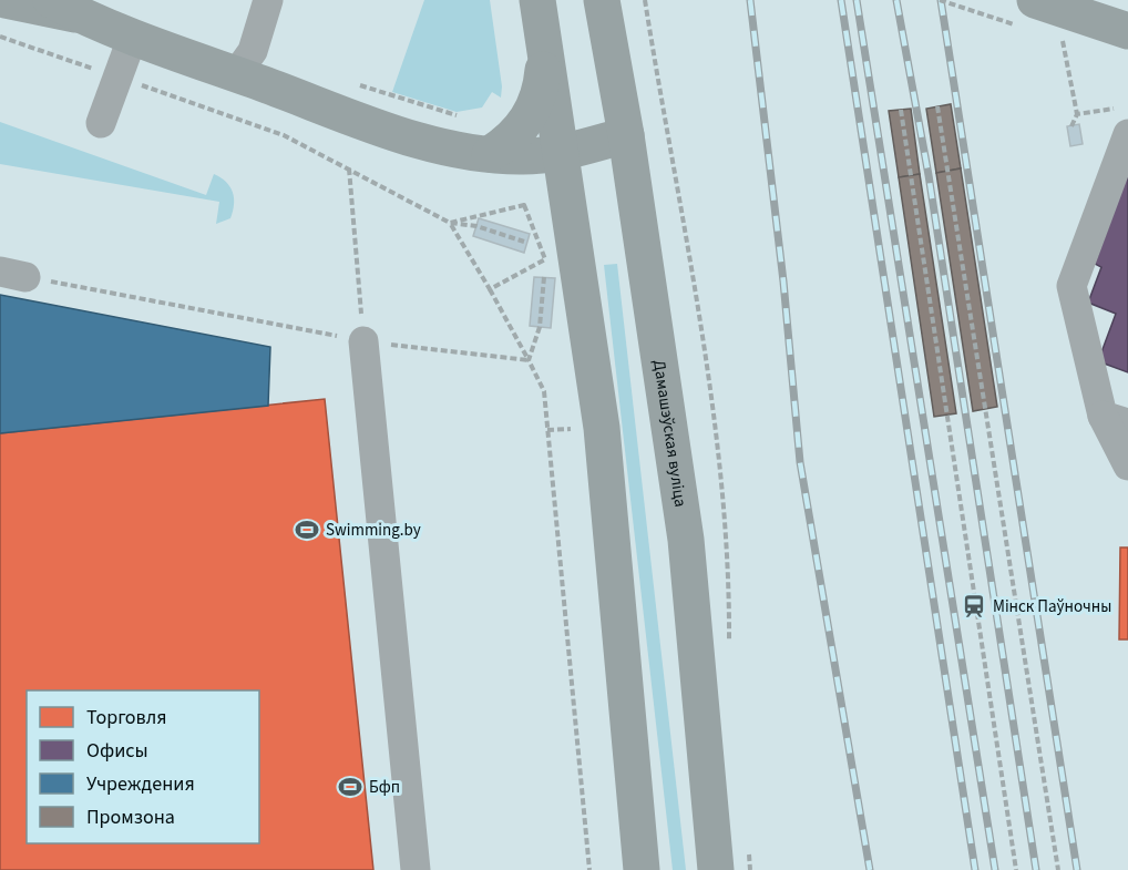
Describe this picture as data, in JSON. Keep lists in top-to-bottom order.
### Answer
{
  "streets": {
    "main road": ["Дамашэўская вуліца"]
  },
  "places": {
    "sports": ["Swimming.by", "Бфп"],
    "station": ["Мінск Паўночны"]
  },
  "legend": [
    "Торговля",
    "Офисы",
    "Учреждения",
    "Промзона"
  ]
}
